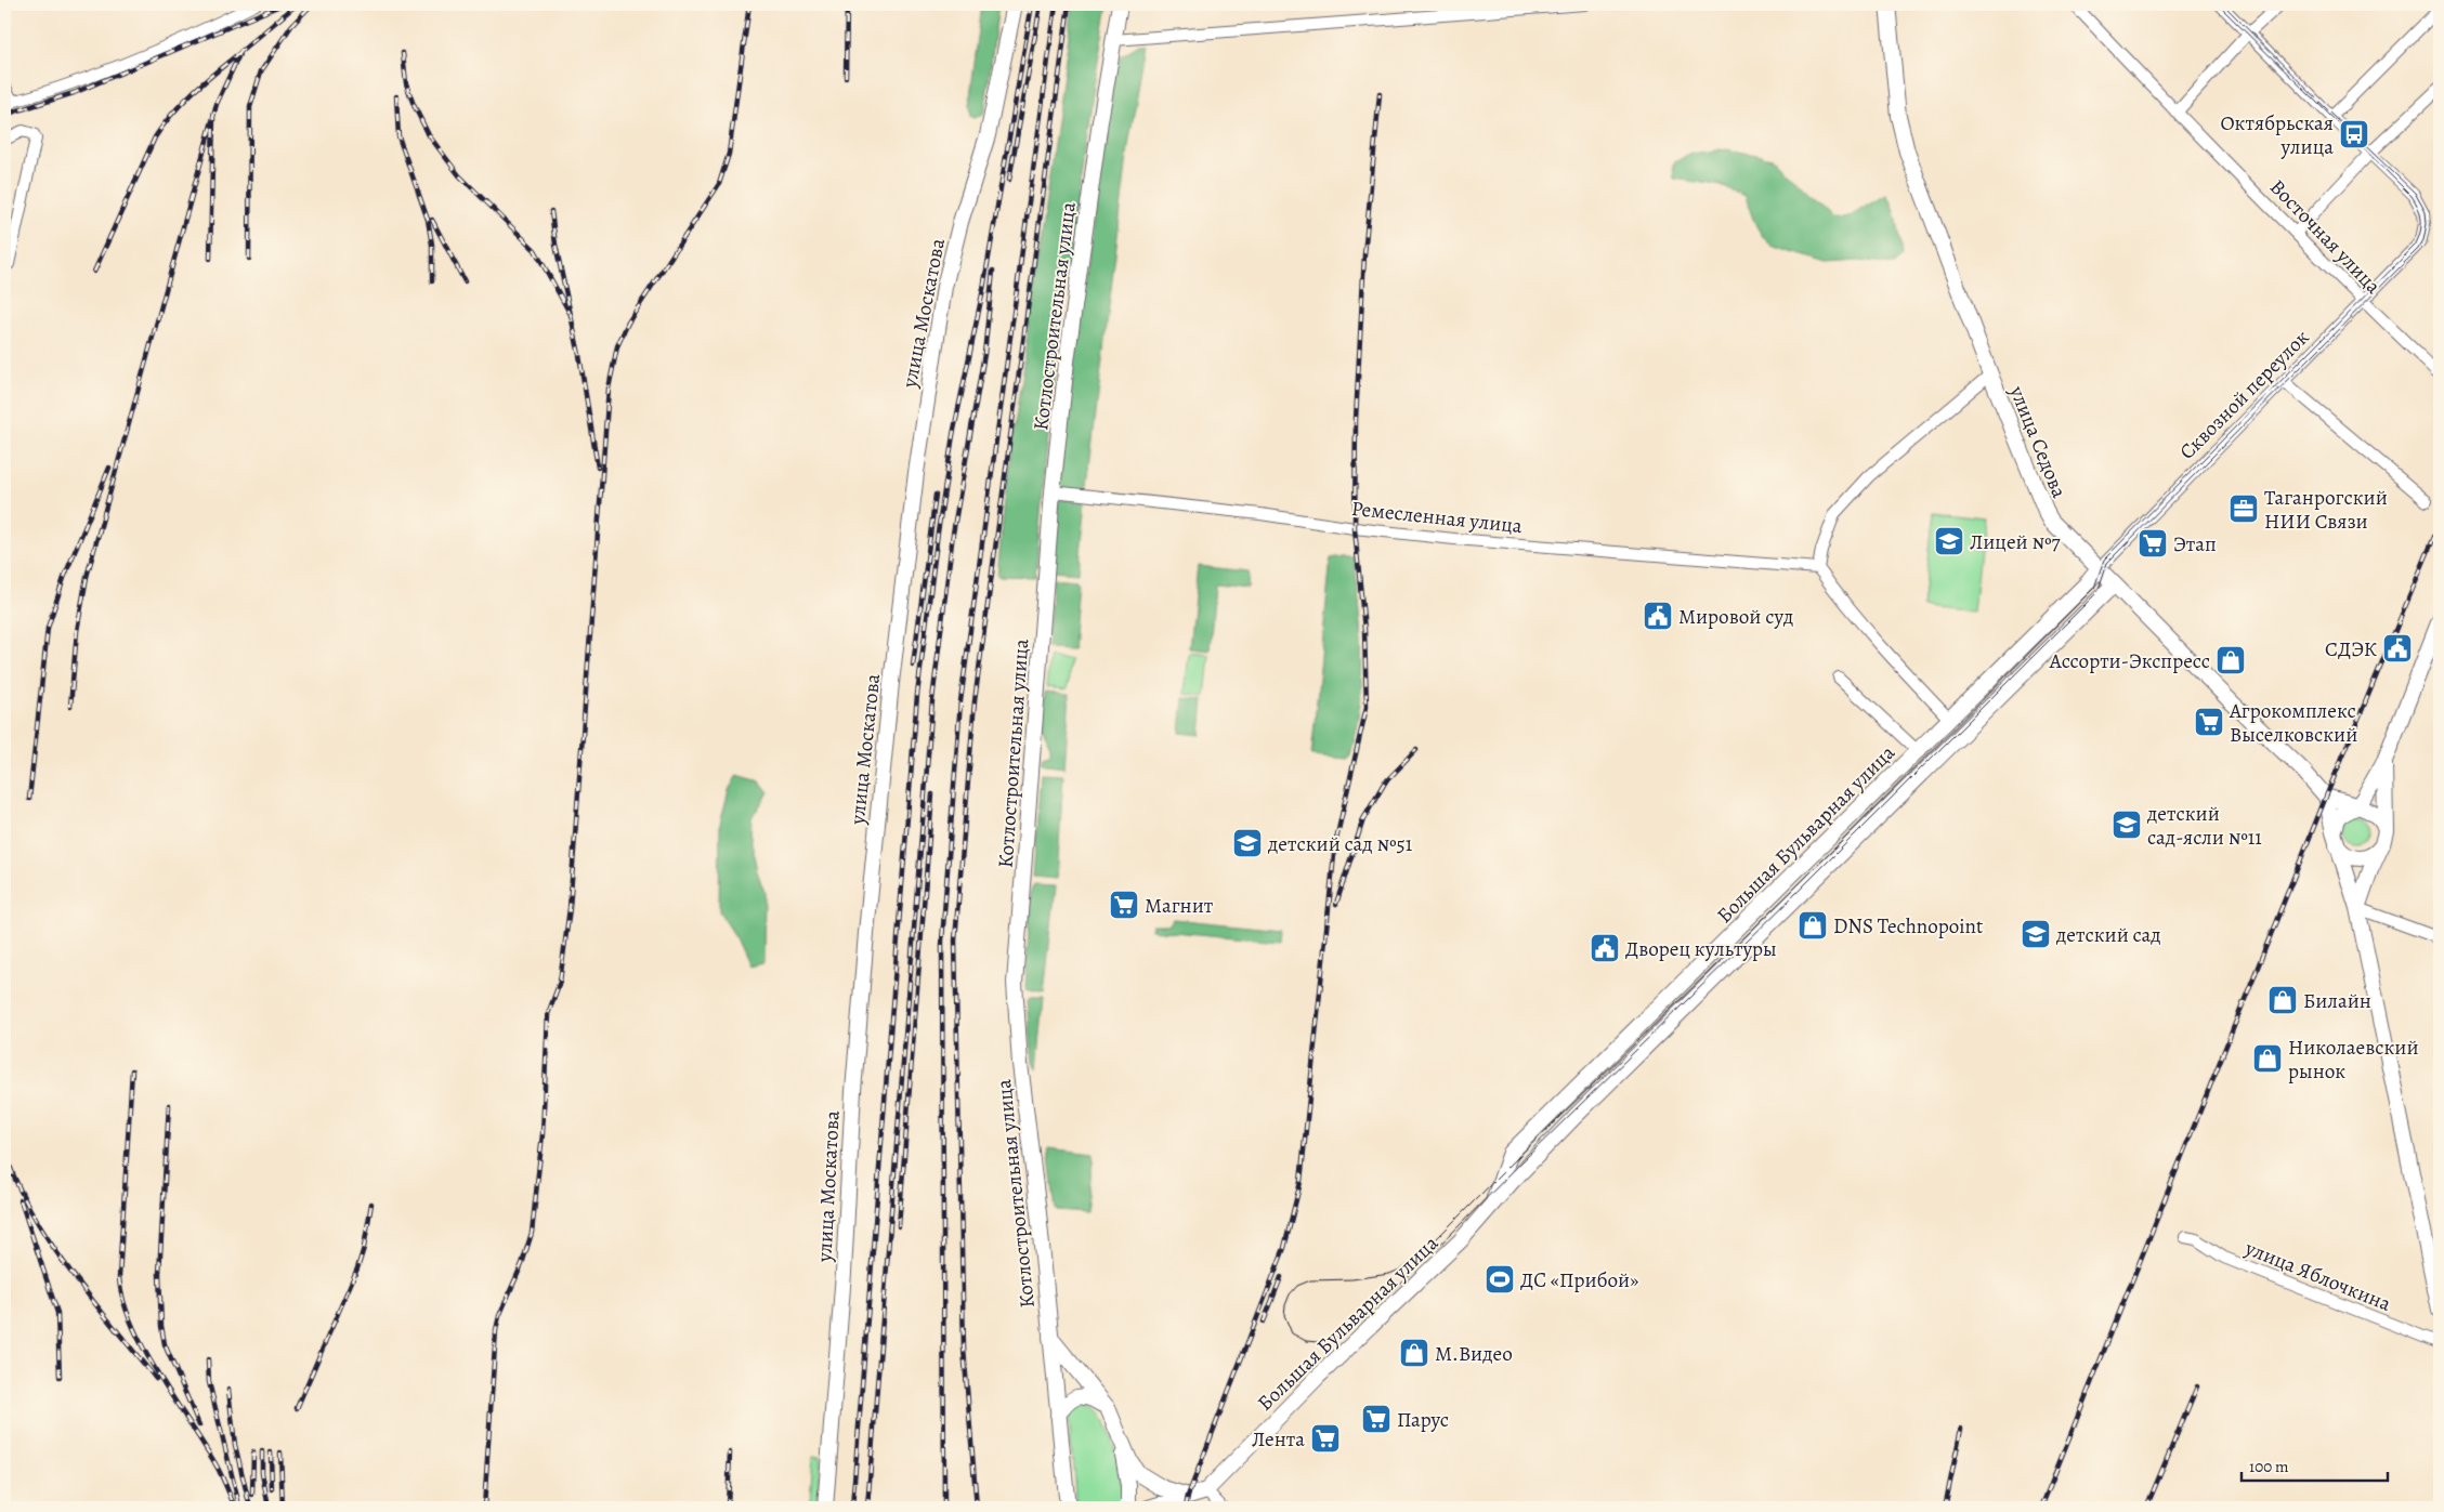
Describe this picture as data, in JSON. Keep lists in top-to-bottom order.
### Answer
{
  "streets": {
    "main road": [
      "улица Москатова",
      "Котлостроительная улица",
      "улица Седова",
      "Большая Бульварная улица"
    ],
    "street": [
      "Восточная улица",
      "Сквозной переулок",
      "Ремесленная улица",
      "улица Яблочкина"
    ]
  },
  "crossings": [
    ["Восточная улица", "Сквозной переулок"],
    ["Котлостроительная улица", "Ремесленная улица"],
    ["Сквозной переулок", "улица Седова"],
    ["Сквозной переулок", "Большая Бульварная улица"],
    ["улица Седова", "Большая Бульварная улица"]
  ],
  "places": {
    "bus stop": ["Октябрьская улица"],
    "office": ["Таганрогский НИИ Связи"],
    "school or university": [
      "Лицей №7",
      "детский сад-ясли №11",
      "детский сад №51",
      "детский сад"
    ],
    "supermarket": [
      "Этап",
      "Агрокомплекс Выселковский",
      "Магнит",
      "Парус",
      "Лента"
    ],
    "public building": ["Мировой суд", "СДЭК", "Дворец культуры"],
    "shop": [
      "Ассорти-Экспресс",
      "DNS Technopoint",
      "Билайн",
      "Николаевский рынок",
      "М.Видео"
    ],
    "sports": ["ДC «Прибой»"]
  },
  "scale_bar": "100 m"
}
